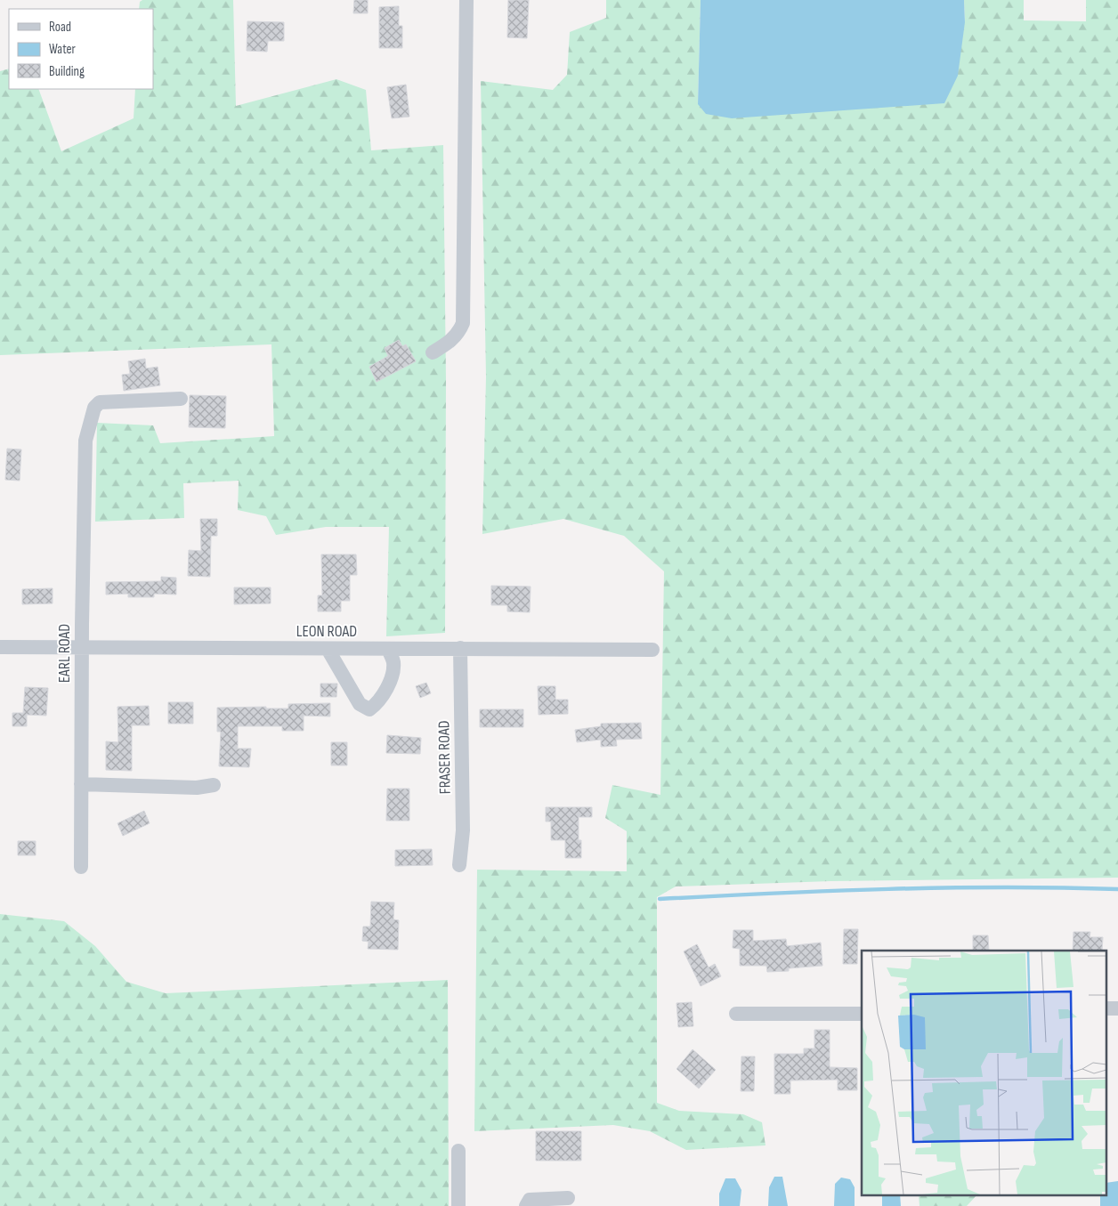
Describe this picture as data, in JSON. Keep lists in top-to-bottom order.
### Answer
{
  "streets": {
    "street": ["LEON ROAD", "EARL ROAD", "FRASER ROAD"]
  },
  "crossings": [
    ["LEON ROAD", "EARL ROAD"],
    ["LEON ROAD", "FRASER ROAD"]
  ],
  "legend": ["Road", "Water", "Building"]
}
